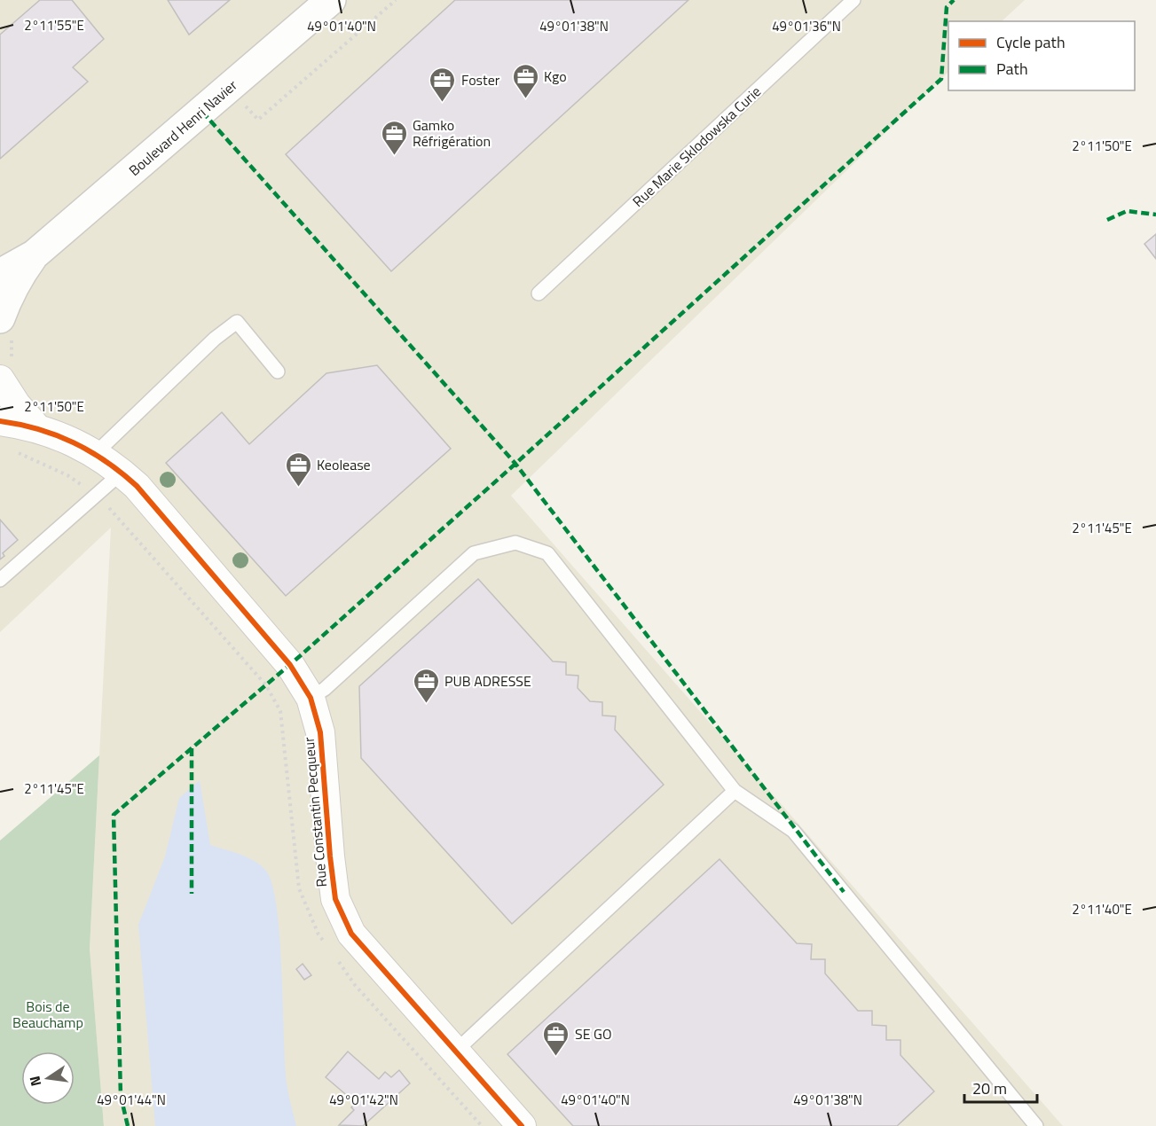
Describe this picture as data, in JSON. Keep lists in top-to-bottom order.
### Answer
{
  "streets": {
    "main road": ["Boulevard Henri Navier"],
    "street": ["Rue Constantin Pecqueur"],
    "lane": ["Rue Marie Sklodowska Curie"]
  },
  "parks": ["Bois de Beauchamp"],
  "places": {
    "office": [
      "Kgo",
      "Foster",
      "Gamko Réfrigération",
      "Keolease",
      "PUB ADRESSE",
      "SE GO"
    ]
  },
  "legend": ["Cycle path", "Path"],
  "scale_bar": "20 m",
  "north": "left",
  "coordinates": [
    "2°11'55\"E",
    "49°01'40\"N",
    "49°01'38\"N",
    "49°01'36\"N",
    "2°11'50\"E",
    "2°11'45\"E",
    "2°11'40\"E",
    "49°01'44\"N",
    "49°01'42\"N"
  ]
}
